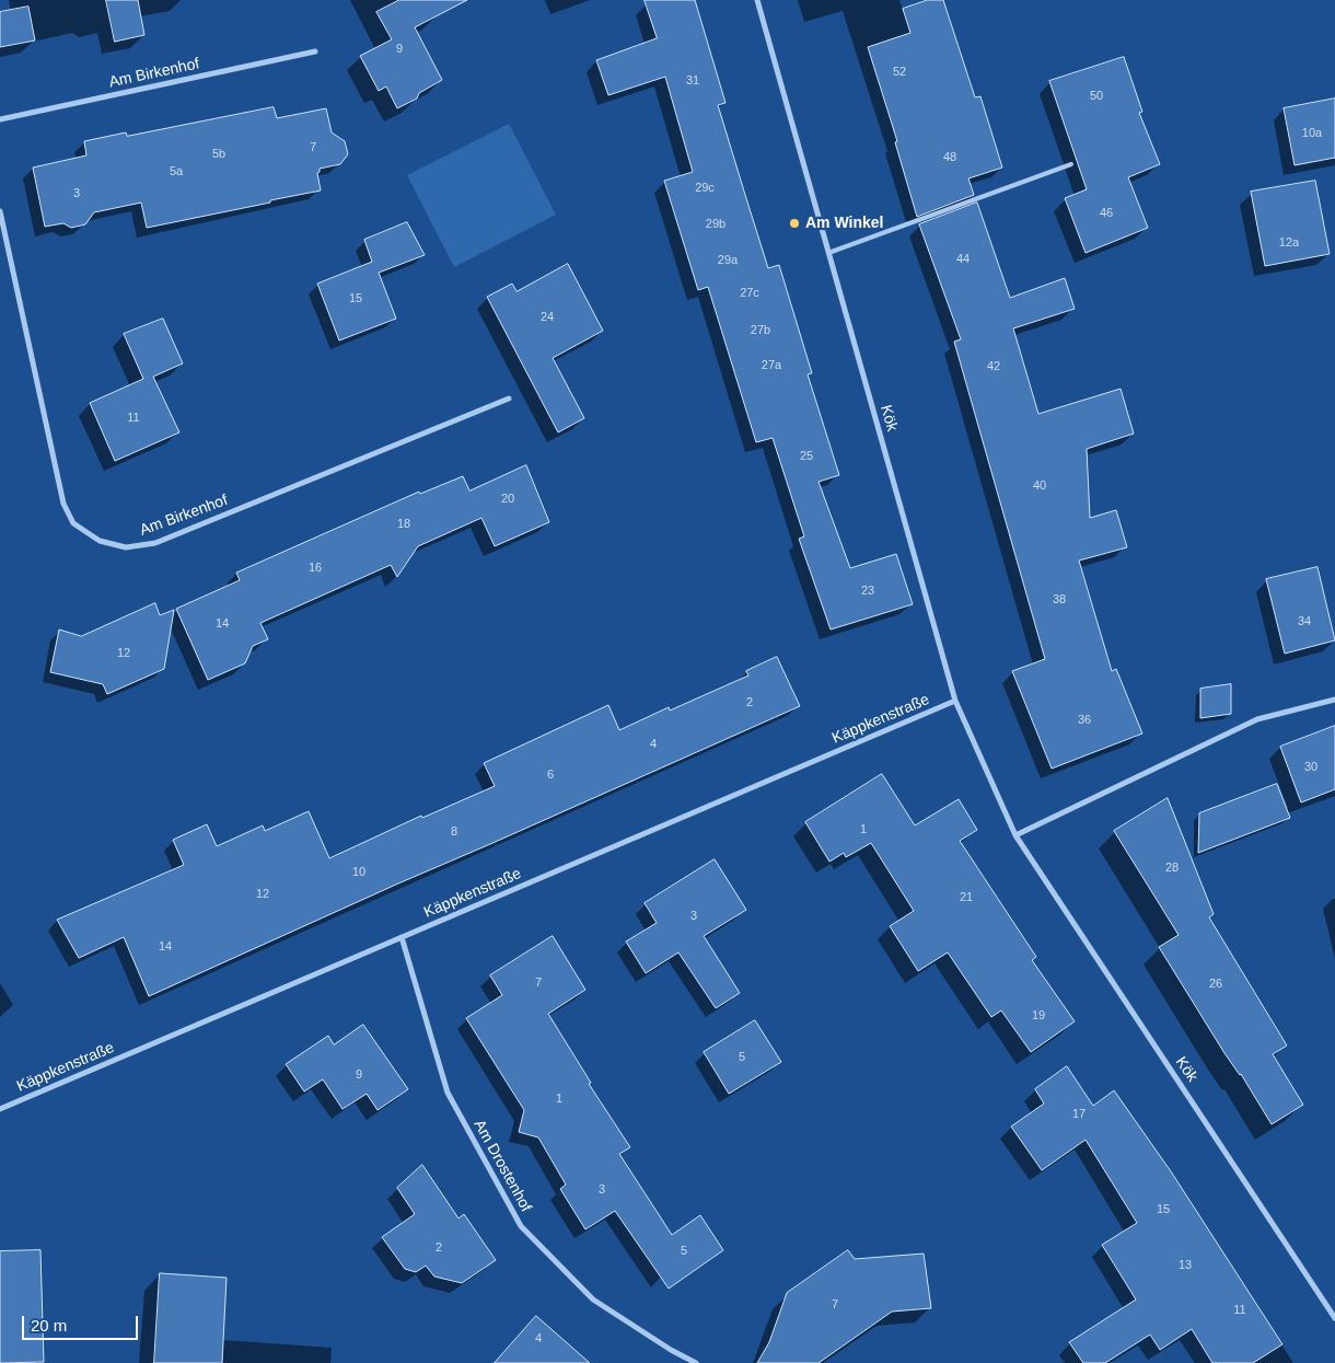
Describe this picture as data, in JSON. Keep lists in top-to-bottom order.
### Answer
{
  "streets": {
    "street": [
      "Am Birkenhof",
      "Kök",
      "Käppkenstraße",
      "Am Drostenhof"
    ]
  },
  "crossings": [
    ["Kök", "Käppkenstraße"],
    ["Käppkenstraße", "Am Drostenhof"]
  ],
  "places": ["Am Winkel"],
  "house_numbers": [
    "9",
    "52",
    "31",
    "50",
    "10a",
    "7",
    "5b",
    "48",
    "5a",
    "29c",
    "3",
    "46",
    "29b",
    "12a",
    "44",
    "29a",
    "27c",
    "15",
    "24",
    "27b",
    "27a",
    "42",
    "11",
    "25",
    "40",
    "20",
    "18",
    "16",
    "23",
    "38",
    "34",
    "14",
    "12",
    "2",
    "36",
    "4",
    "30",
    "6",
    "1",
    "8",
    "28",
    "10",
    "12",
    "21",
    "3",
    "14",
    "7",
    "26",
    "19",
    "5",
    "9",
    "1",
    "17",
    "3",
    "15",
    "2",
    "5",
    "13",
    "7",
    "11",
    "4"
  ],
  "scale_bar": "20 m"
}
